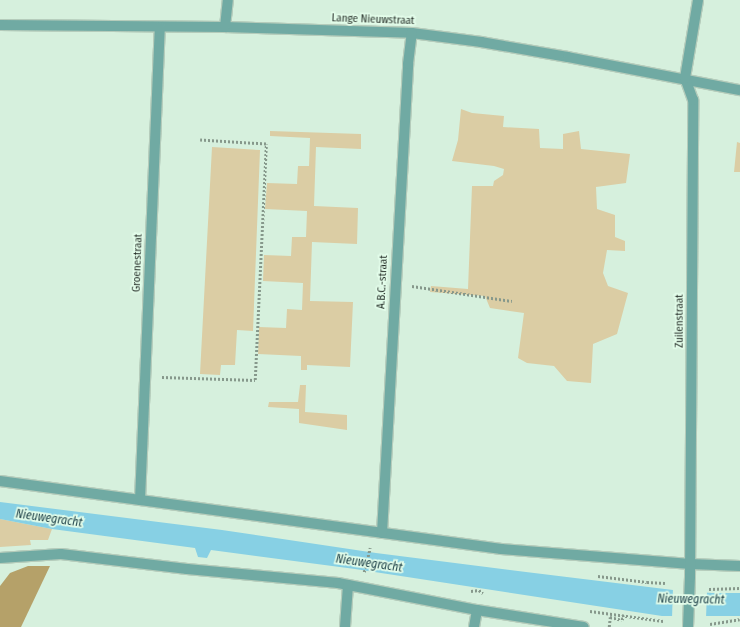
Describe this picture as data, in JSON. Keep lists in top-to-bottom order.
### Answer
{
  "streets": {
    "street": [
      "Lange Nieuwstraat",
      "Groenestraat",
      "A.B.C.-straat",
      "Zuilenstraat"
    ]
  },
  "crossings": [
    ["Lange Nieuwstraat", "Groenestraat"],
    ["Lange Nieuwstraat", "A.B.C.-straat"],
    ["Lange Nieuwstraat", "Zuilenstraat"]
  ],
  "water": ["Nieuwegracht"]
}
